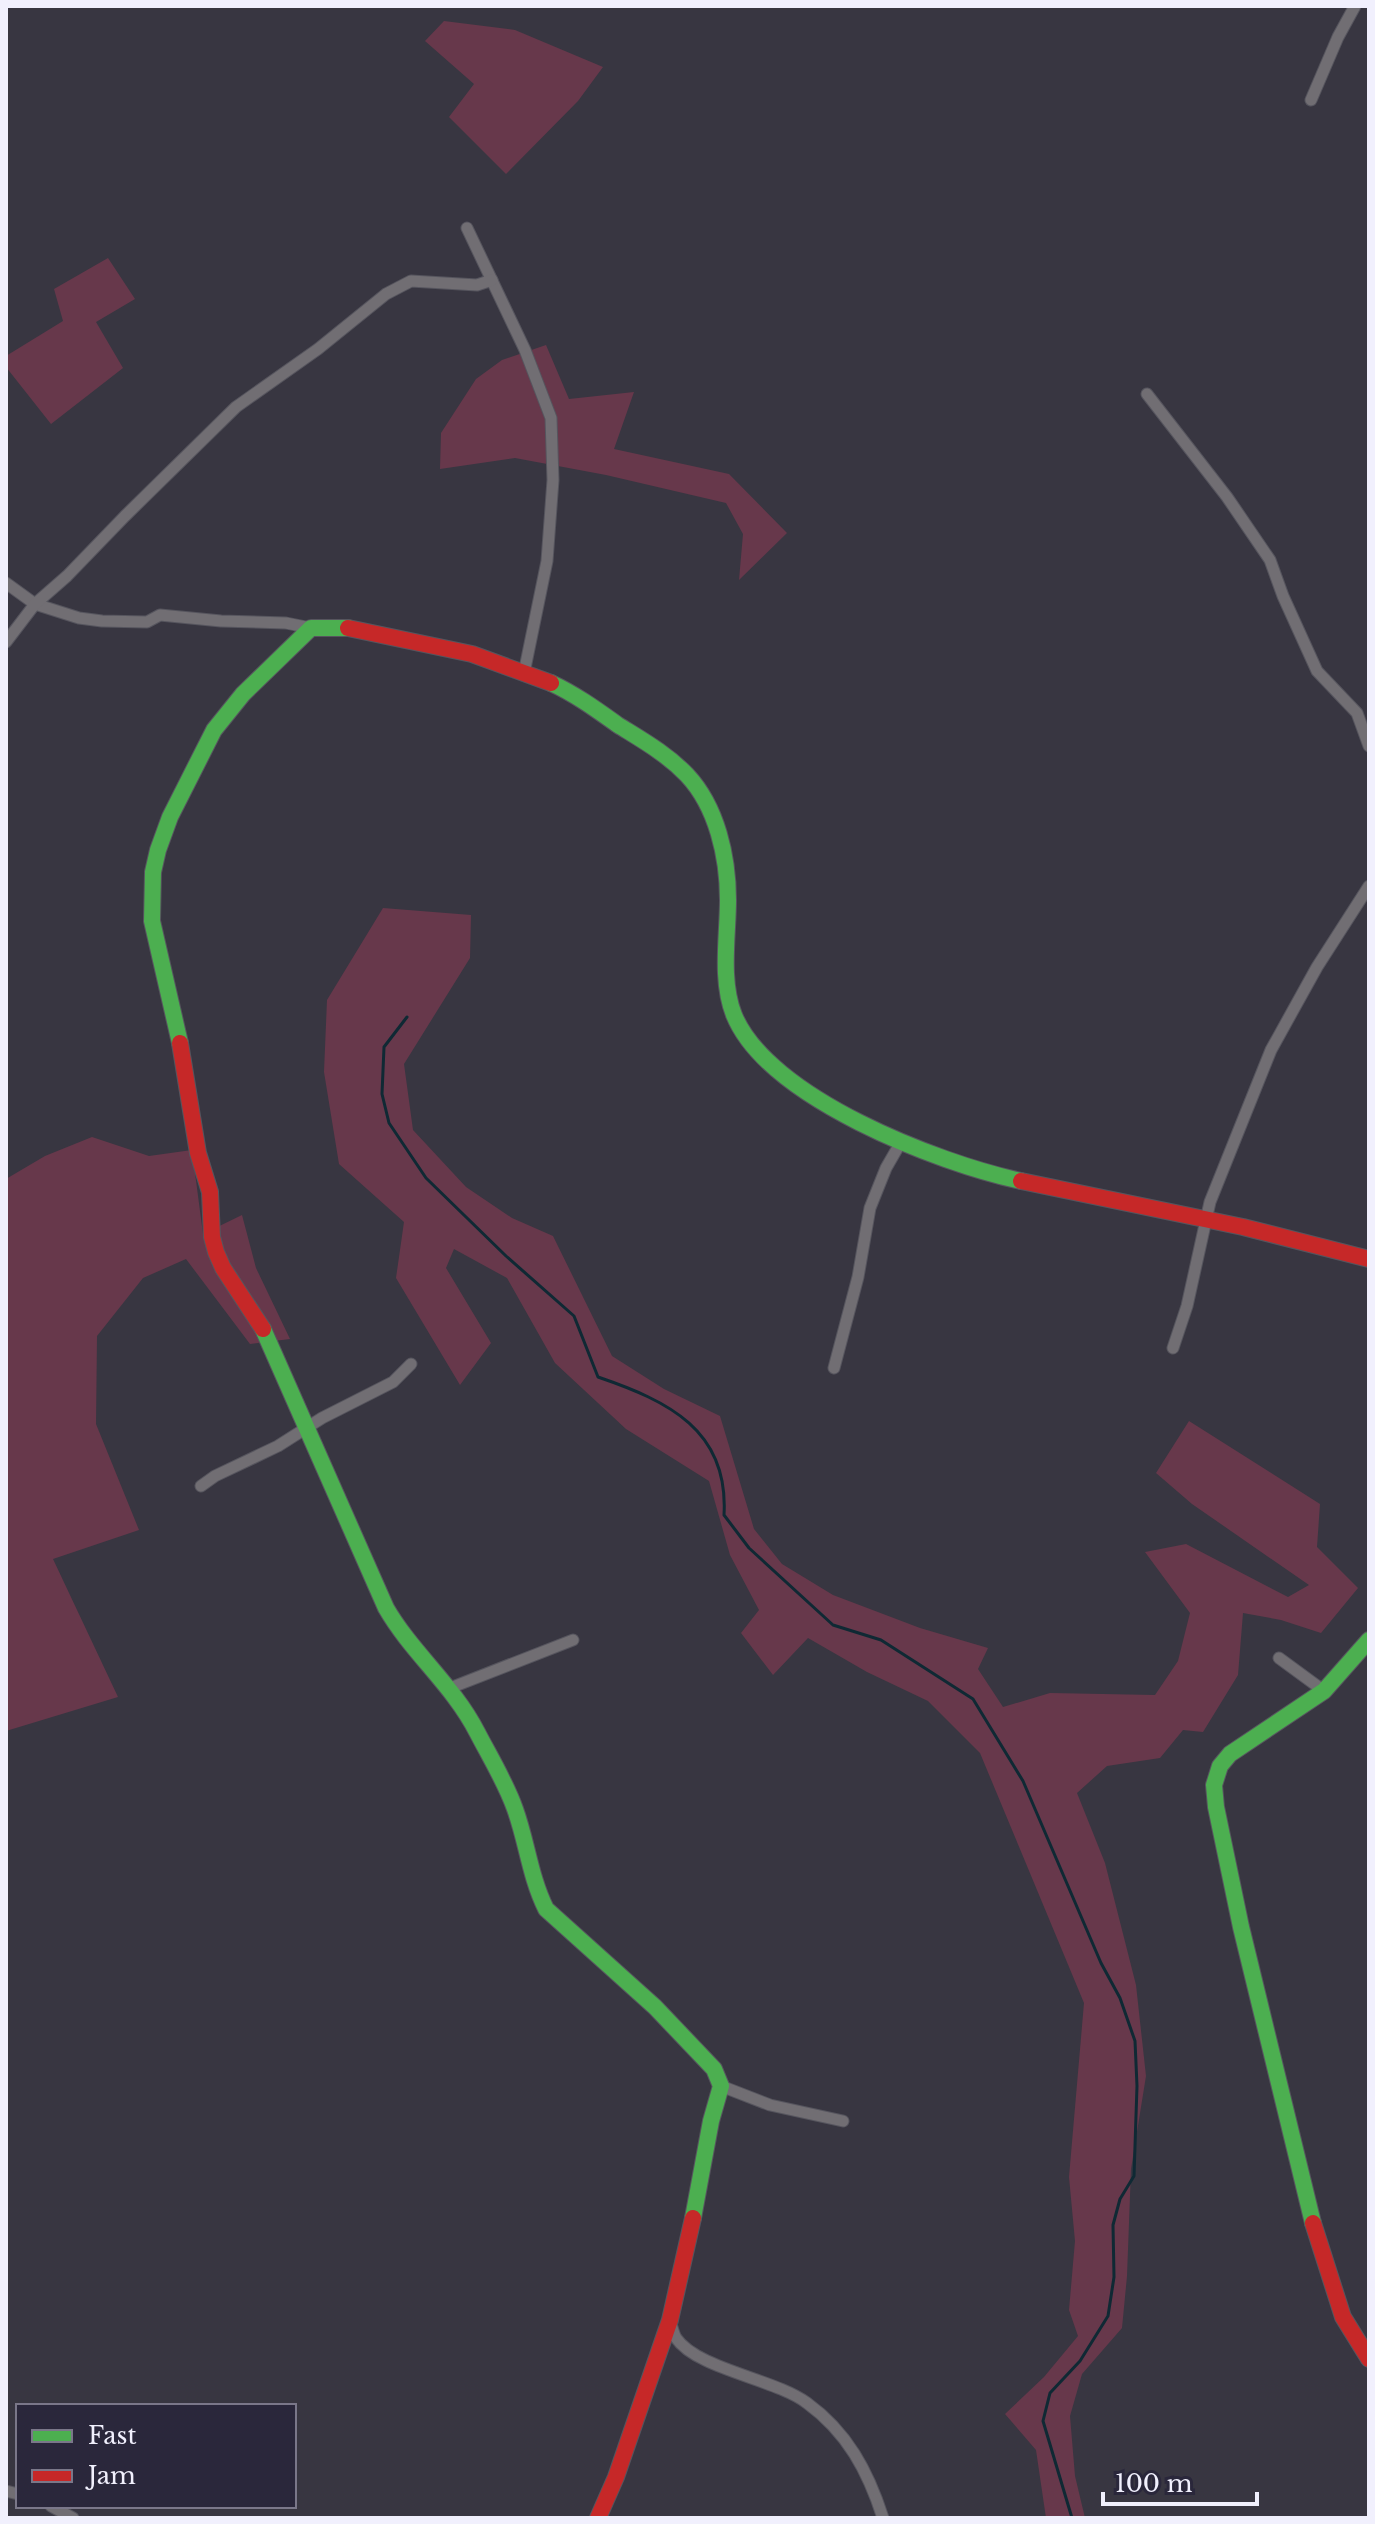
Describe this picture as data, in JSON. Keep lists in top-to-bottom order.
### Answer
{
  "legend": ["Fast", "Jam"],
  "scale_bar": "100 m"
}
